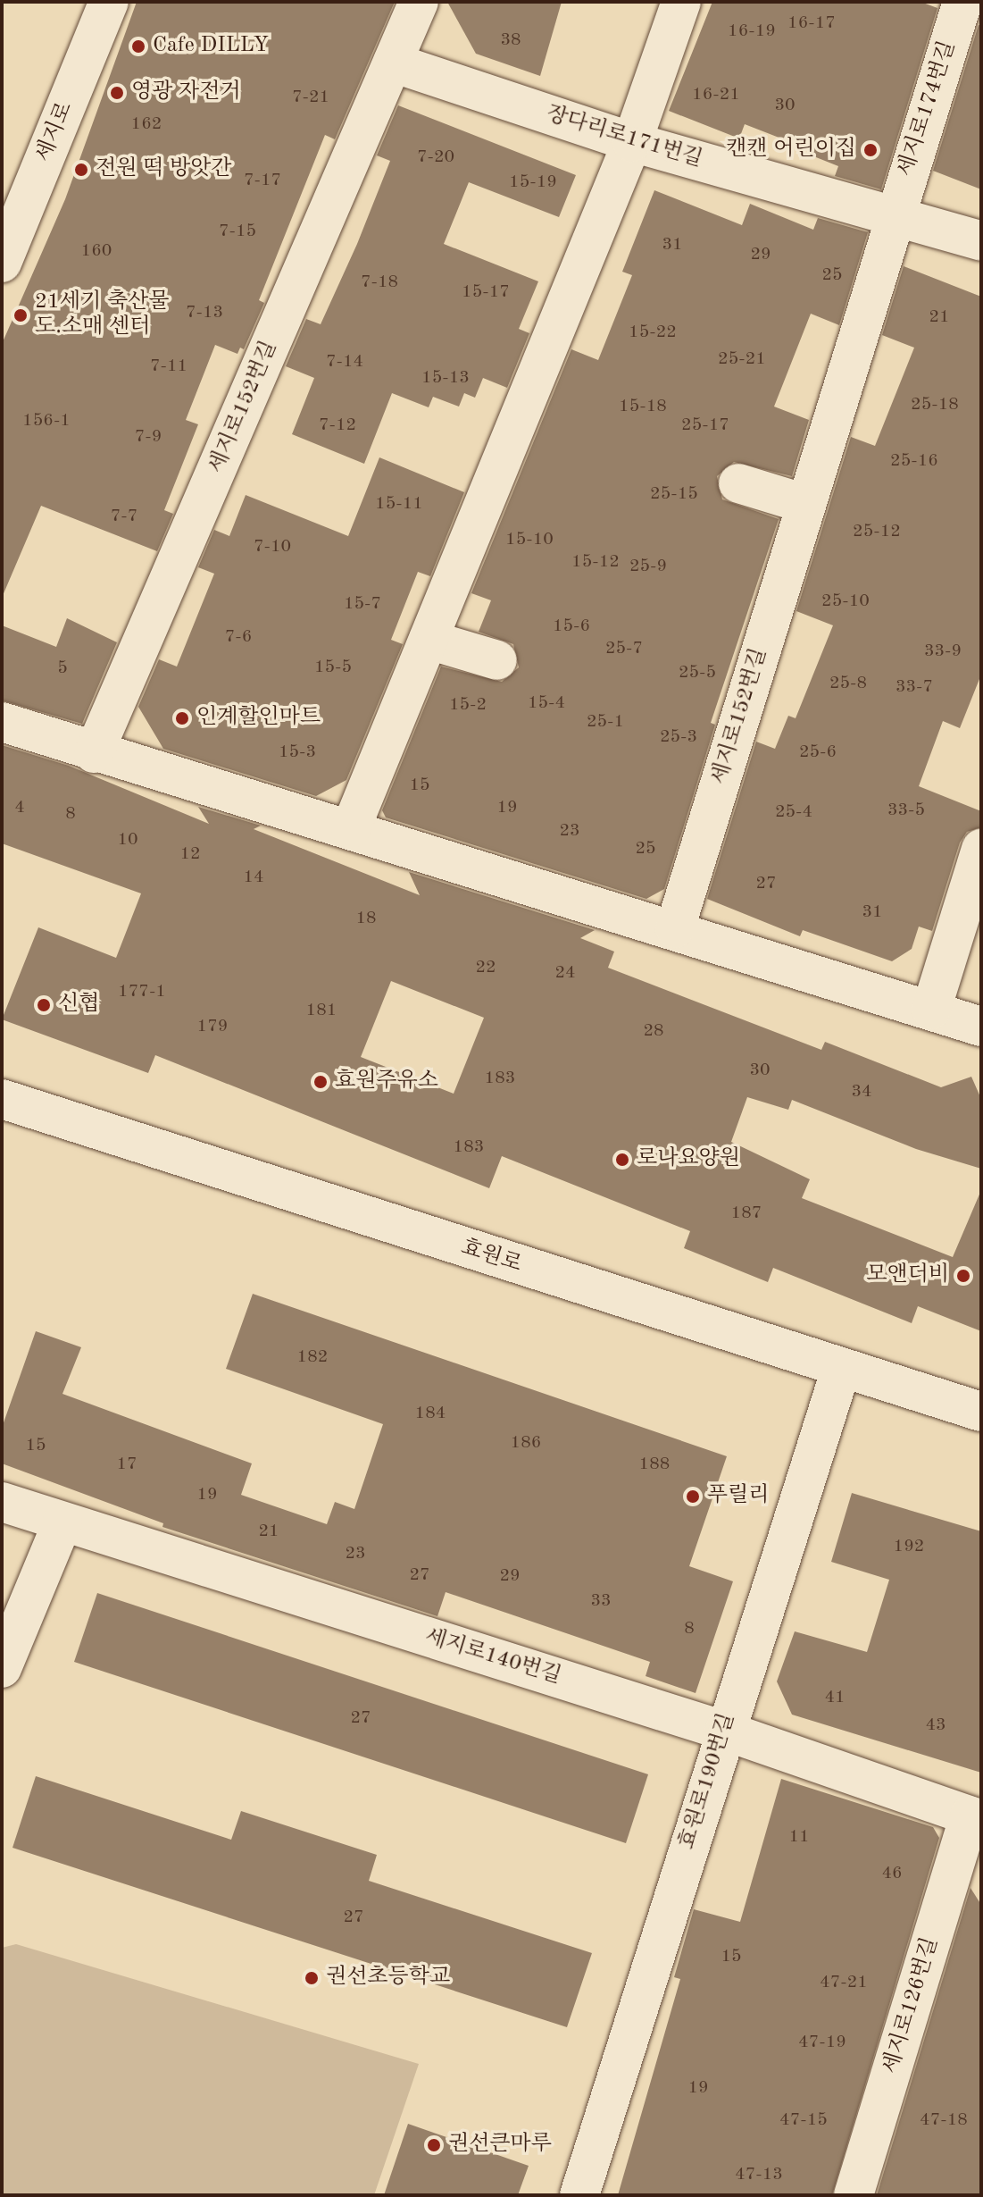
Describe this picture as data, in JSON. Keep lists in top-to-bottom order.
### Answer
{
  "streets": {
    "street": [
      "세지로174번길",
      "세지로",
      "장다리로171번길",
      "세지로152번길",
      "효원로",
      "세지로140번길",
      "효원로190번길",
      "세지로126번길"
    ]
  },
  "crossings": [
    ["세지로174번길", "장다리로171번길"],
    ["세지로174번길", "세지로152번길"],
    ["장다리로171번길", "세지로152번길"],
    ["효원로", "효원로190번길"],
    ["세지로140번길", "효원로190번길"],
    ["세지로140번길", "세지로126번길"]
  ],
  "places": [
    "Cafe DILLY",
    "영광 자전거",
    "캔캔 어린이집",
    "전원 떡 방앗간",
    "21세기 축산물 도.소매 센터",
    "인계할인마트",
    "신협",
    "효원주유소",
    "로나요양원",
    "모앤더비",
    "푸릴리",
    "권선초등학교",
    "권선큰마루"
  ],
  "house_numbers": [
    "16-17",
    "16-19",
    "38",
    "16-21",
    "7-21",
    "30",
    "162",
    "7-20",
    "7-17",
    "15-19",
    "7-15",
    "31",
    "160",
    "29",
    "25",
    "7-18",
    "15-17",
    "7-13",
    "21",
    "15-22",
    "25-21",
    "7-14",
    "7-11",
    "15-13",
    "25-18",
    "15-18",
    "156-1",
    "7-12",
    "25-17",
    "7-9",
    "25-16",
    "25-15",
    "15-11",
    "7-7",
    "25-12",
    "15-10",
    "7-10",
    "15-12",
    "25-9",
    "25-10",
    "15-7",
    "15-6",
    "7-6",
    "25-7",
    "33-9",
    "15-5",
    "5",
    "25-5",
    "25-8",
    "33-7",
    "15-4",
    "15-2",
    "25-1",
    "25-3",
    "15-3",
    "25-6",
    "15",
    "4",
    "19",
    "33-5",
    "25-4",
    "8",
    "23",
    "10",
    "25",
    "12",
    "14",
    "27",
    "31",
    "18",
    "22",
    "24",
    "177-1",
    "181",
    "179",
    "28",
    "30",
    "183",
    "34",
    "183",
    "187",
    "182",
    "184",
    "186",
    "15",
    "17",
    "188",
    "19",
    "21",
    "192",
    "23",
    "27",
    "29",
    "33",
    "8",
    "41",
    "27",
    "43",
    "11",
    "46",
    "27",
    "15",
    "47-21",
    "47-19",
    "19",
    "47-15",
    "47-18",
    "47-13"
  ]
}
